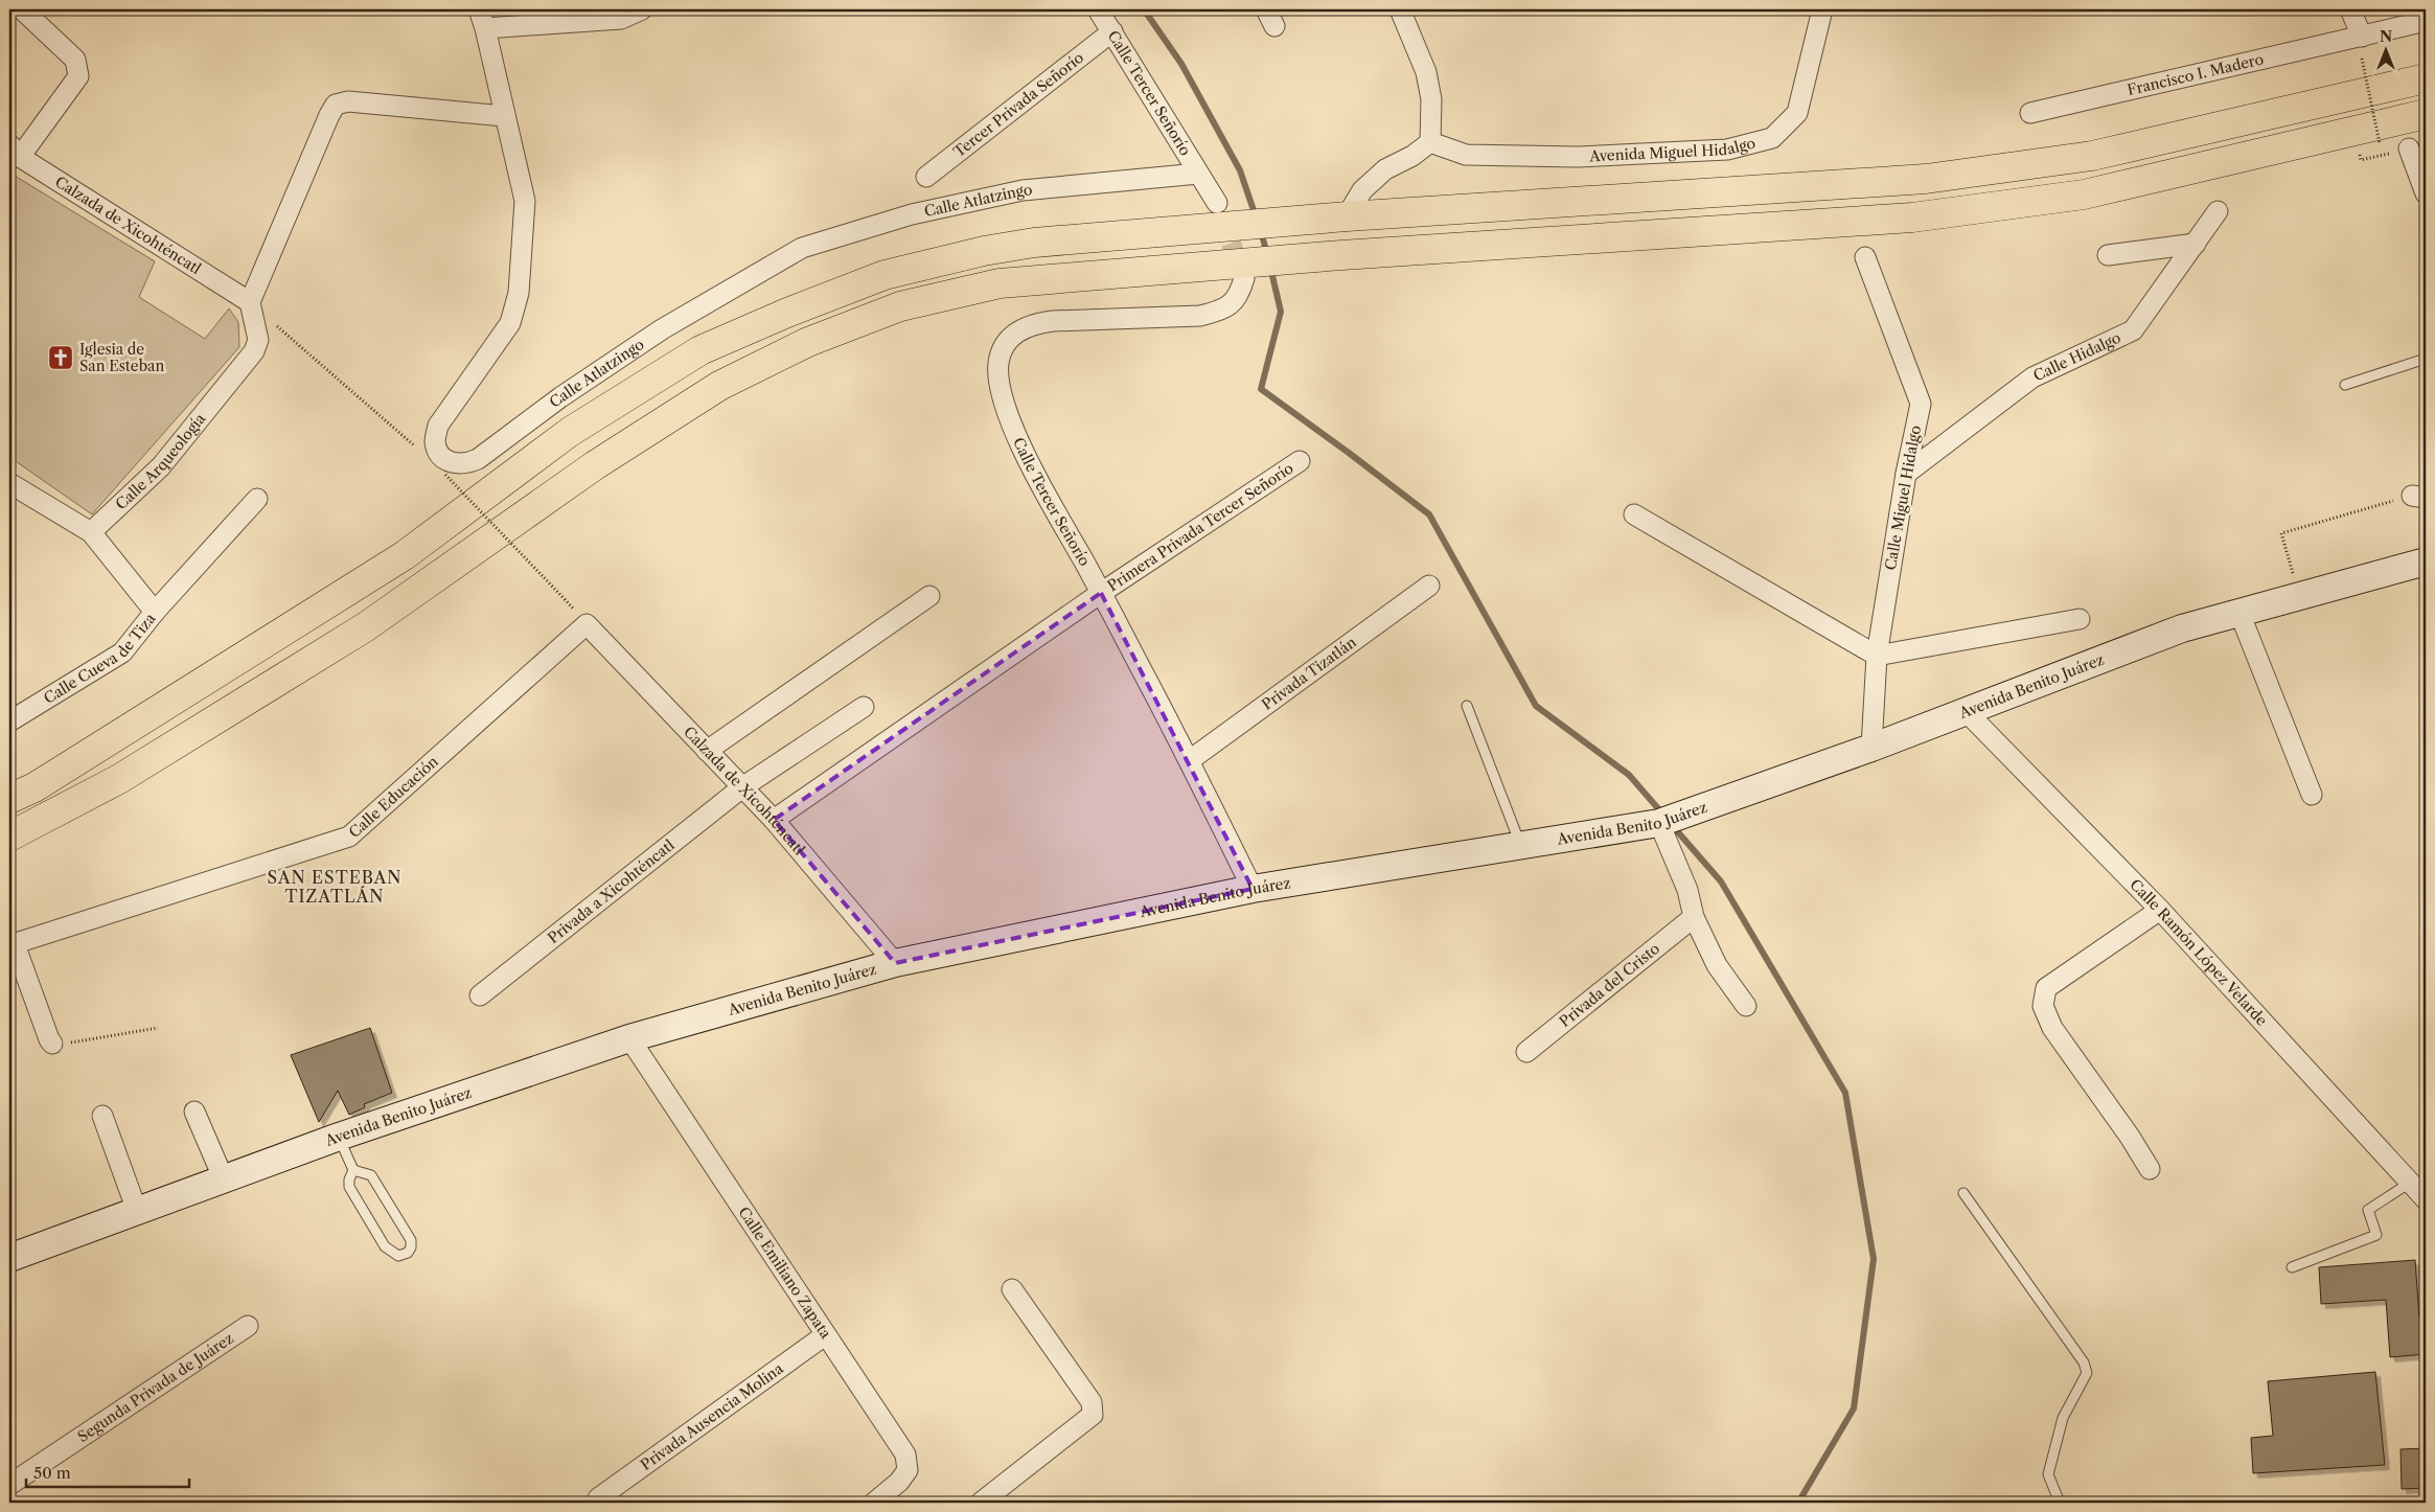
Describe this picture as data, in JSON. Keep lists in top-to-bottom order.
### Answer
{
  "streets": {
    "main road": ["Avenida Benito Juárez"],
    "street": [
      "Francisco I. Madero",
      "Calle Tercer Señorío",
      "Tercer Privada Señorío",
      "Avenida Miguel Hidalgo",
      "Calle Atlatzingo",
      "Calzada de Xicohténcatl",
      "Calle Hidalgo",
      "Calle Arqueología",
      "Calle Miguel Hidalgo",
      "Primera Privada Tercer Señorío",
      "Calle Cueva de Tiza",
      "Privada Tizatlán",
      "Calle Educación",
      "Privada a Xicohténcatl",
      "Calle Ramón López Velarde",
      "Privada del Cristo",
      "Calle Emiliano Zapata",
      "Segunda Privada de Juárez",
      "Privada Ausencia Molina"
    ]
  },
  "crossings": [
    ["Calle Tercer Señorío", "Tercer Privada Señorío"],
    ["Calle Tercer Señorío", "Calle Atlatzingo"],
    ["Calle Tercer Señorío", "Primera Privada Tercer Señorío"],
    ["Calle Tercer Señorío", "Privada Tizatlán"],
    ["Calle Tercer Señorío", "Avenida Benito Juárez"],
    ["Calzada de Xicohténcatl", "Calle Arqueología"],
    ["Calzada de Xicohténcatl", "Primera Privada Tercer Señorío"],
    ["Calzada de Xicohténcatl", "Avenida Benito Juárez"],
    ["Calzada de Xicohténcatl", "Calle Educación"],
    ["Calzada de Xicohténcatl", "Privada a Xicohténcatl"],
    ["Calle Hidalgo", "Calle Miguel Hidalgo"],
    ["Calle Arqueología", "Calle Cueva de Tiza"],
    ["Calle Miguel Hidalgo", "Avenida Benito Juárez"],
    ["Avenida Benito Juárez", "Calle Ramón López Velarde"],
    ["Avenida Benito Juárez", "Calle Emiliano Zapata"],
    ["Calle Emiliano Zapata", "Privada Ausencia Molina"]
  ],
  "districts": ["SAN ESTEBAN TIZATLÁN"],
  "places": {
    "church": ["Iglesia de San Esteban"]
  },
  "scale_bar": "50 m",
  "north": "top"
}
